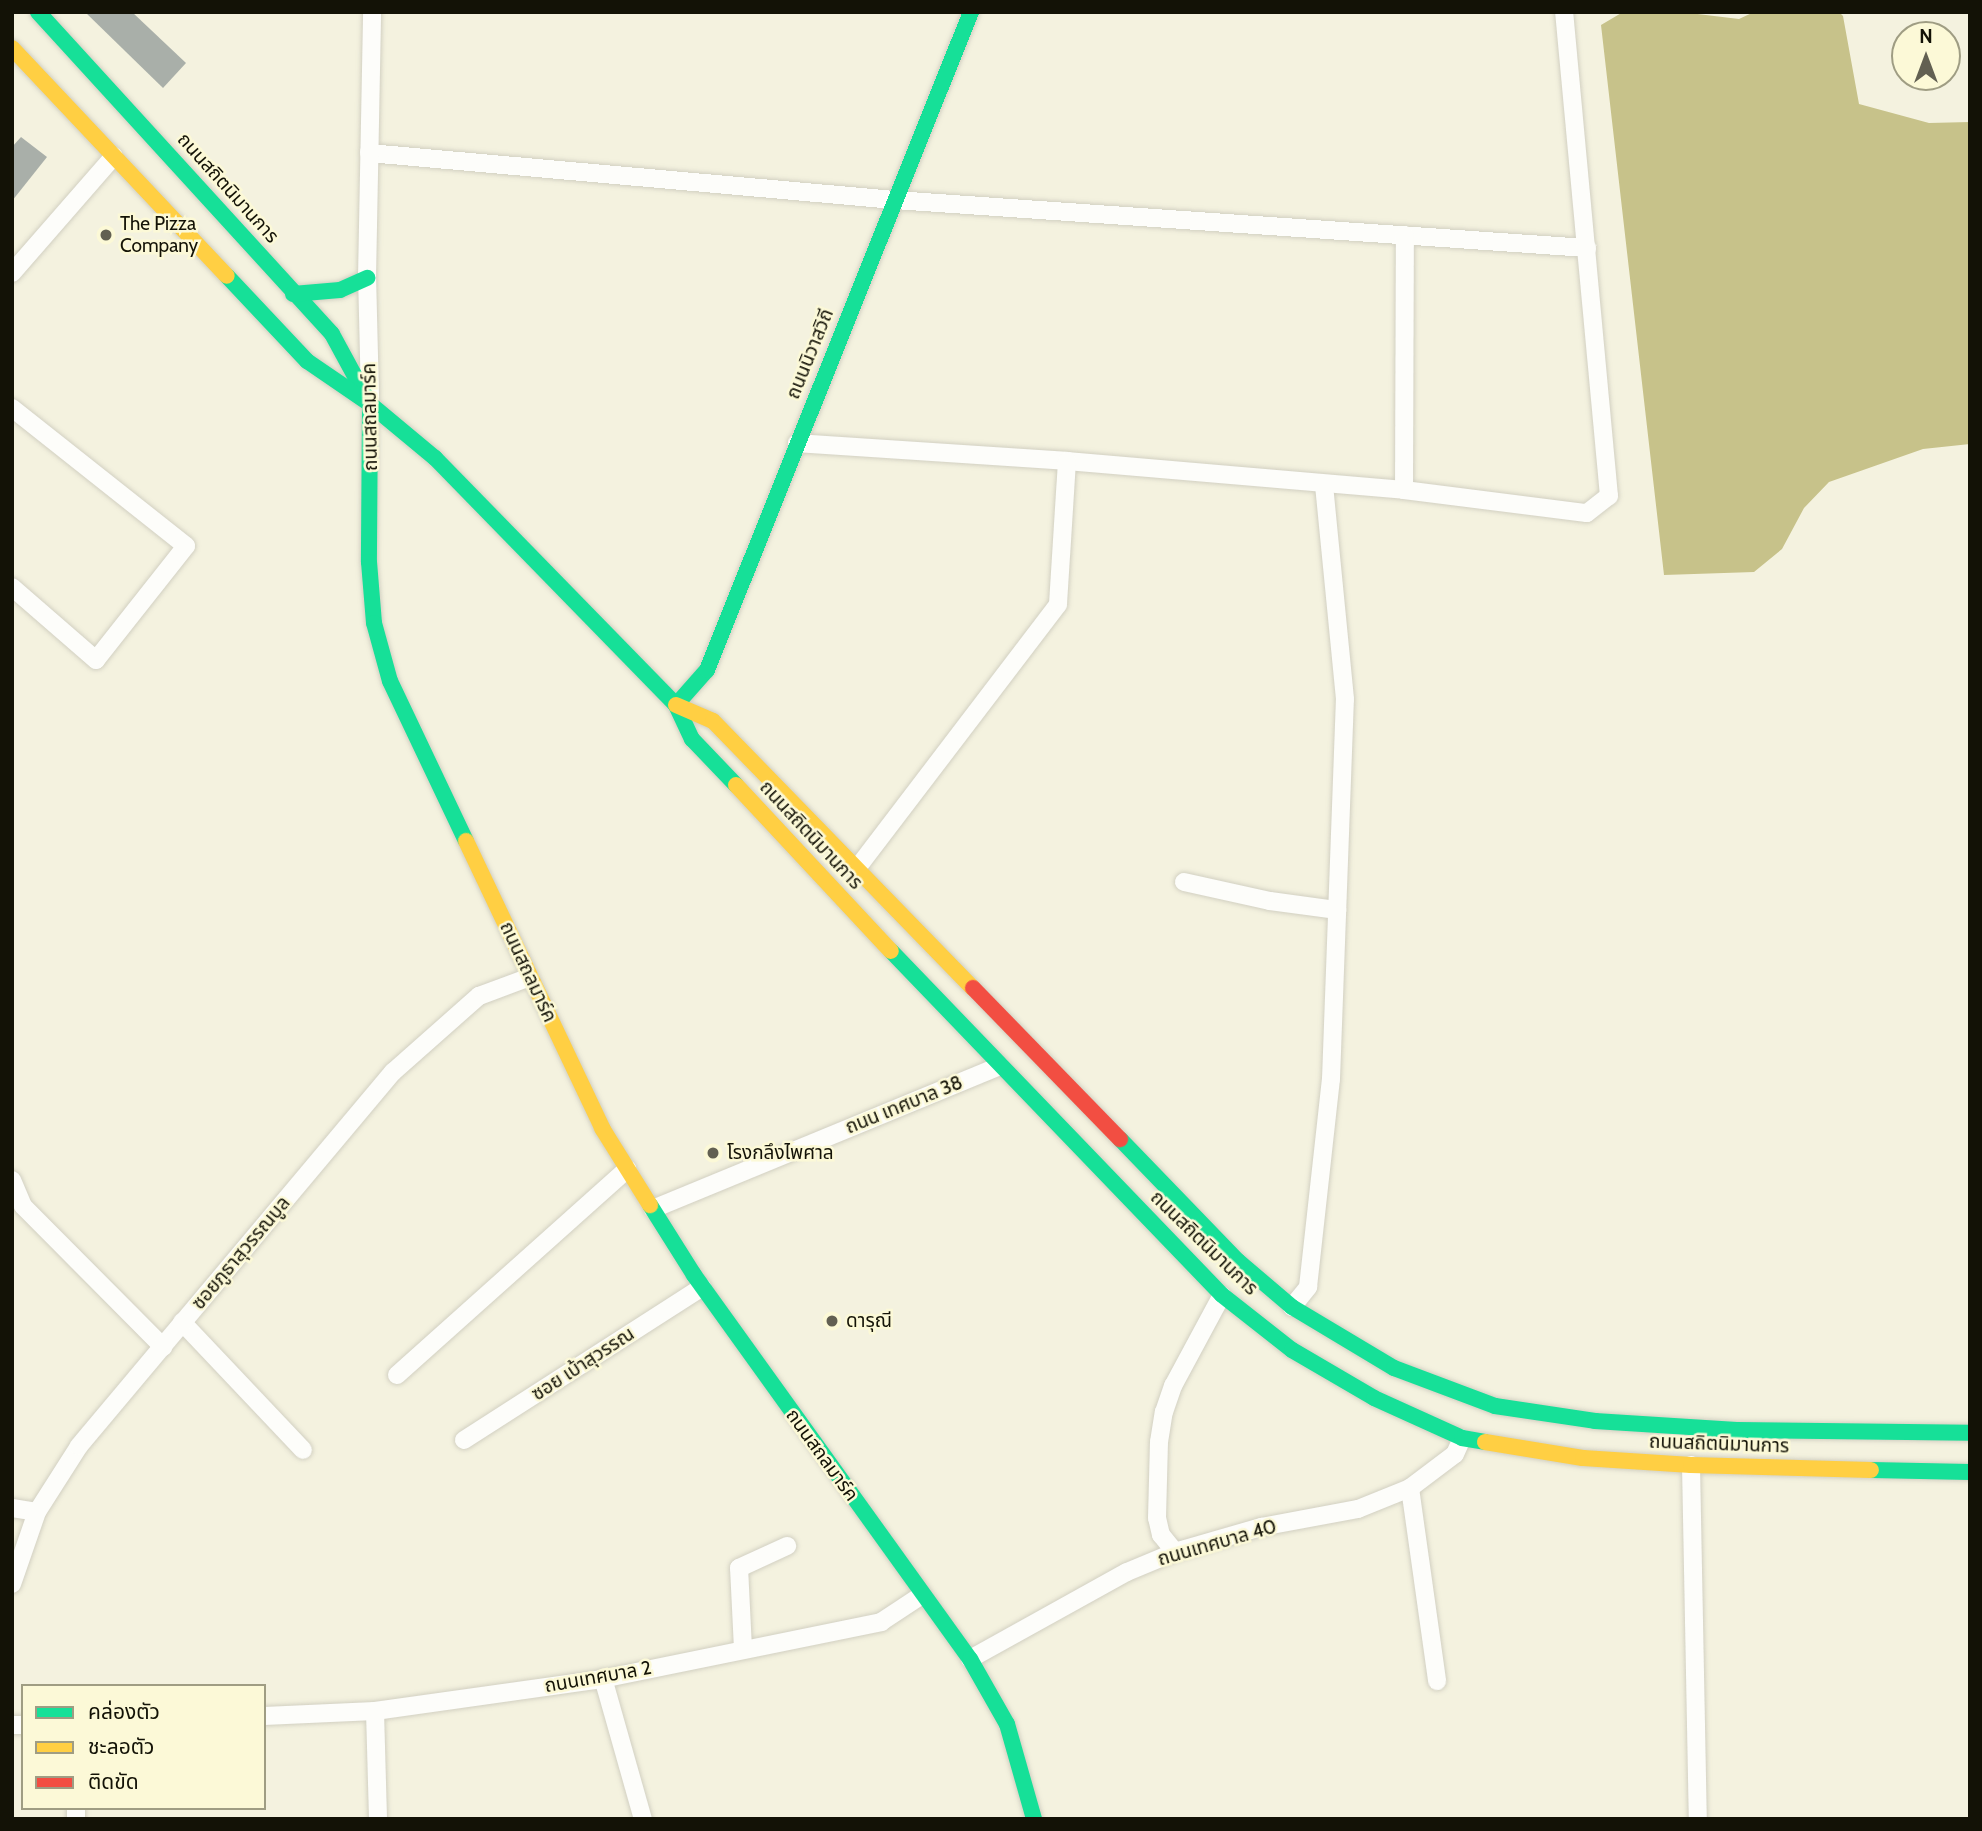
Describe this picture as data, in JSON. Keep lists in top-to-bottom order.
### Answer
{
  "streets": {
    "main road": ["ถนนสถิตนิมานการ", "ถนนนิวาสวิถี", "ถนนสถลมาร์ค"],
    "street": [
      "ถนน เทศบาล 38",
      "ซอยภูธาสุวรรณบูล",
      "ซอย เบ้าสุวรรณ",
      "ถนนเทศบาล 40",
      "ถนนเทศบาล 2"
    ]
  },
  "crossings": [
    ["ถนนสถิตนิมานการ", "ถนนนิวาสวิถี"],
    ["ถนนสถิตนิมานการ", "ถนนสถลมาร์ค"],
    ["ถนนสถิตนิมานการ", "ถนน เทศบาล 38"],
    ["ถนนสถิตนิมานการ", "ถนนเทศบาล 40"],
    ["ถนนสถลมาร์ค", "ถนน เทศบาล 38"],
    ["ถนนสถลมาร์ค", "ซอยภูธาสุวรรณบูล"],
    ["ถนนสถลมาร์ค", "ซอย เบ้าสุวรรณ"],
    ["ถนนสถลมาร์ค", "ถนนเทศบาล 40"],
    ["ถนนสถลมาร์ค", "ถนนเทศบาล 2"]
  ],
  "places": ["The Pizza Company", "โรงกลึงไพศาล", "ดารุณี"],
  "legend": ["คล่องตัว", "ชะลอตัว", "ติดขัด"],
  "north": "top"
}
